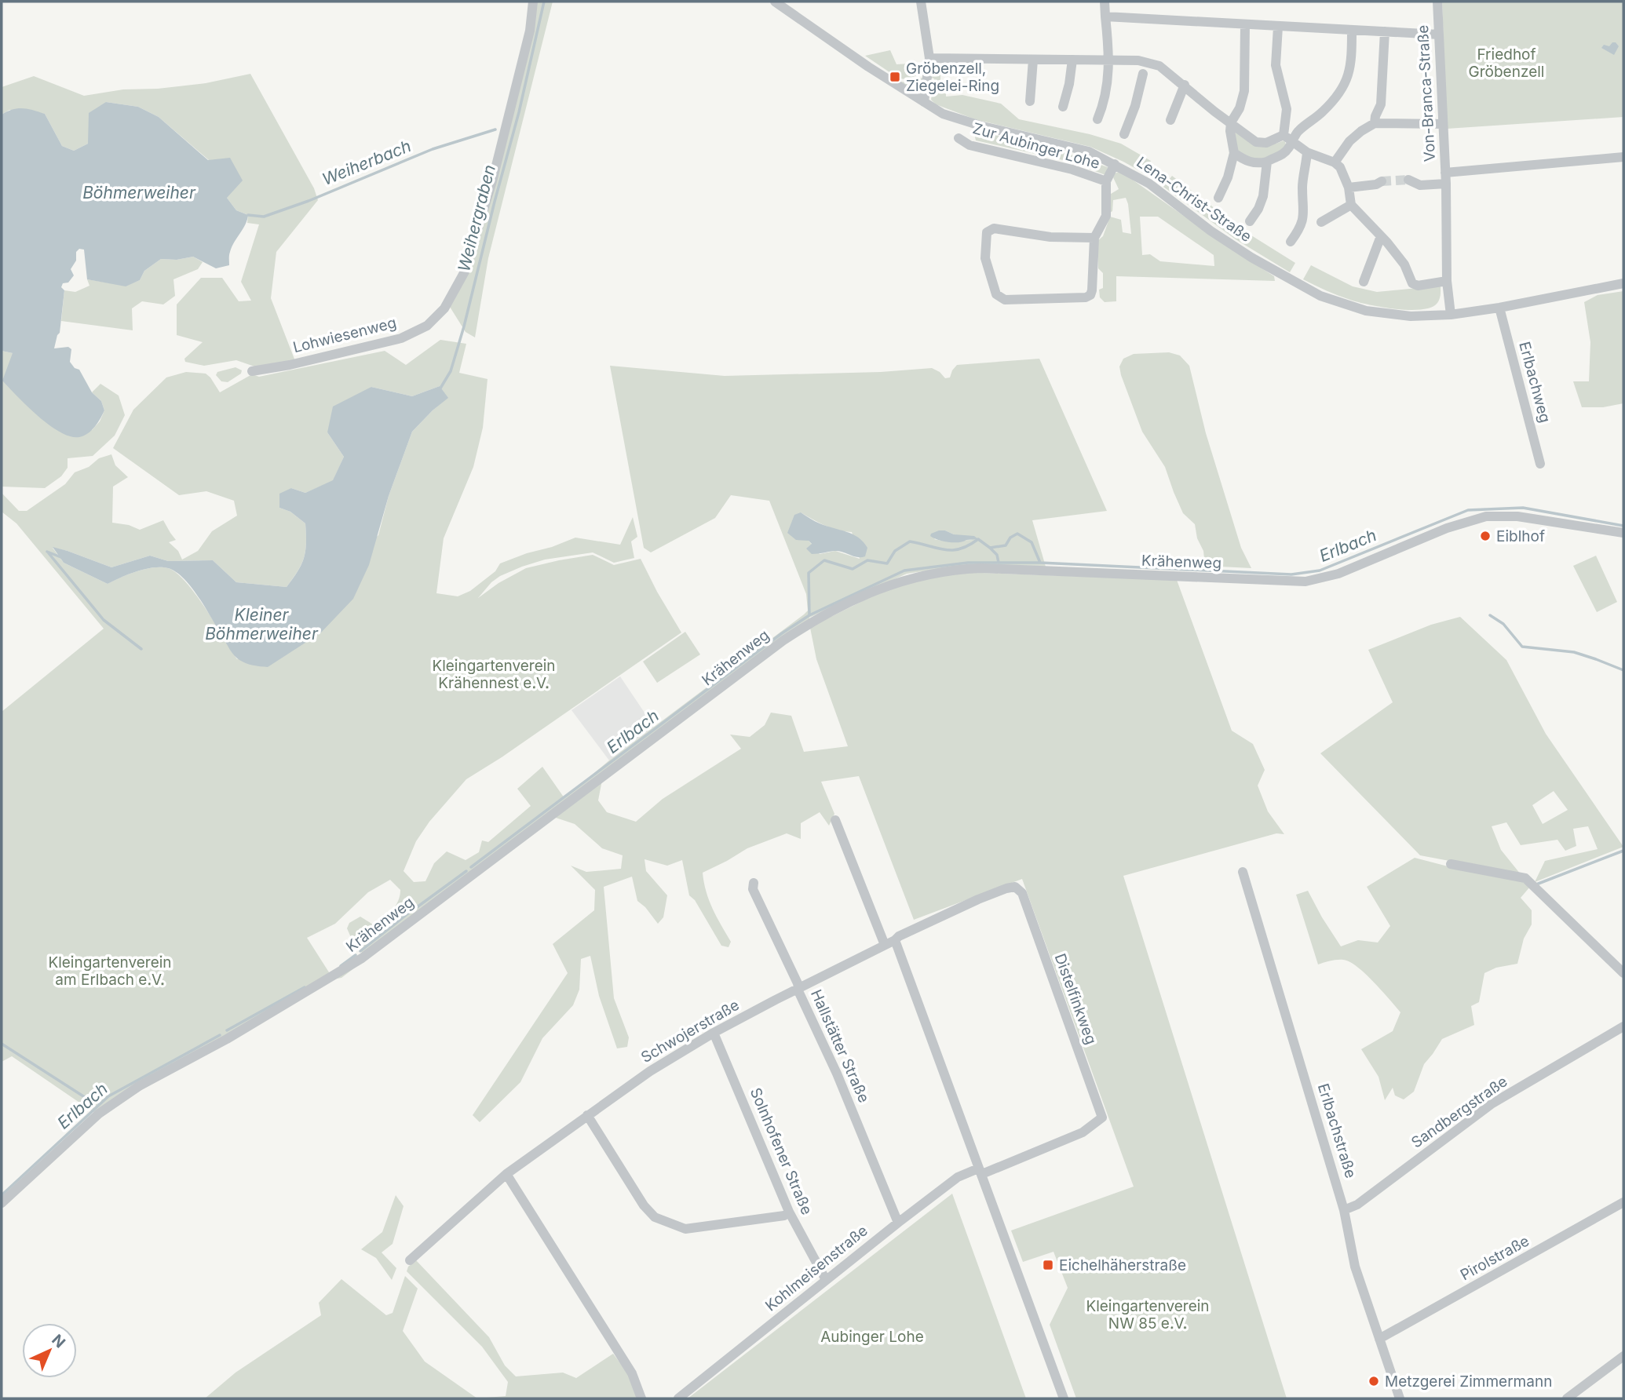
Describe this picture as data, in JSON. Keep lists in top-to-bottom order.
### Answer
{
  "streets": {
    "street": [
      "Von-Branca-Straße",
      "Zur Aubinger Lohe",
      "Lena-Christ-Straße",
      "Lohwiesenweg",
      "Erlbachweg",
      "Krähenweg",
      "Distelfinkweg",
      "Schwojerstraße",
      "Hallstätter Straße",
      "Sandbergstraße",
      "Erlbachstraße",
      "Solnhofener Straße",
      "Pirolstraße",
      "Kohlmeisenstraße"
    ]
  },
  "crossings": [
    ["Von-Branca-Straße", "Lena-Christ-Straße"],
    ["Lena-Christ-Straße", "Erlbachweg"],
    ["Distelfinkweg", "Schwojerstraße"],
    ["Distelfinkweg", "Kohlmeisenstraße"],
    ["Schwojerstraße", "Hallstätter Straße"],
    ["Schwojerstraße", "Solnhofener Straße"],
    ["Hallstätter Straße", "Kohlmeisenstraße"],
    ["Sandbergstraße", "Erlbachstraße"],
    ["Erlbachstraße", "Pirolstraße"],
    ["Solnhofener Straße", "Kohlmeisenstraße"]
  ],
  "water": [
    "Weiherbach",
    "Böhmerweiher",
    "Weihergraben",
    "Erlbach",
    "Kleiner Böhmerweiher"
  ],
  "parks": [
    "Friedhof Gröbenzell",
    "Kleingartenverein Krähennest e.V.",
    "Kleingartenverein am Erlbach e.V.",
    "Kleingartenverein NW 85 e.V.",
    "Aubinger Lohe"
  ],
  "places": {
    "transit": ["Gröbenzell, Ziegelei-Ring", "Eichelhäherstraße"],
    "other": ["Eiblhof", "Metzgerei Zimmermann"]
  },
  "north": "top right"
}
